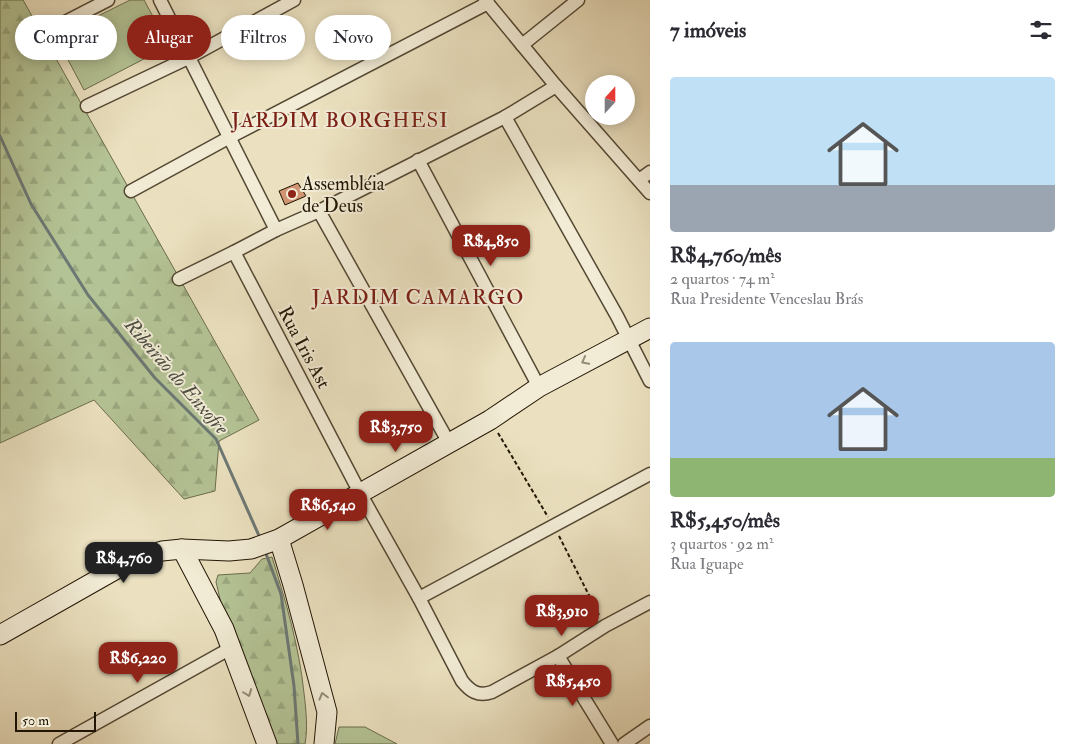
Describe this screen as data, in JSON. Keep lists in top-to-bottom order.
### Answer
{
  "streets": {
    "street": ["Rua Iris Ast"]
  },
  "districts": ["JARDIM BORGHESI", "JARDIM CAMARGO"],
  "water": ["Ribeirão do Enxofre"],
  "places": ["Assembléia de Deus"],
  "scale_bar": "50 m",
  "north": "top",
  "page": {
    "heading": "7 imóveis",
    "chip": [
      "Comprar",
      "Alugar",
      "Filtros",
      "Novo"
    ],
    "list": [
      {
        "name": "R$4,760/mês",
        "note": "2 quartos · 74 m² · Rua Presidente Venceslau Brás"
      },
      {
        "name": "R$5,450/mês",
        "note": "3 quartos · 92 m² · Rua Iguape"
      }
    ],
    "price": [
      "R$4,850",
      "R$3,750",
      "R$6,540",
      "R$4,760",
      "R$3,910",
      "R$6,220",
      "R$5,450"
    ],
    "scale": "50 m"
  }
}
